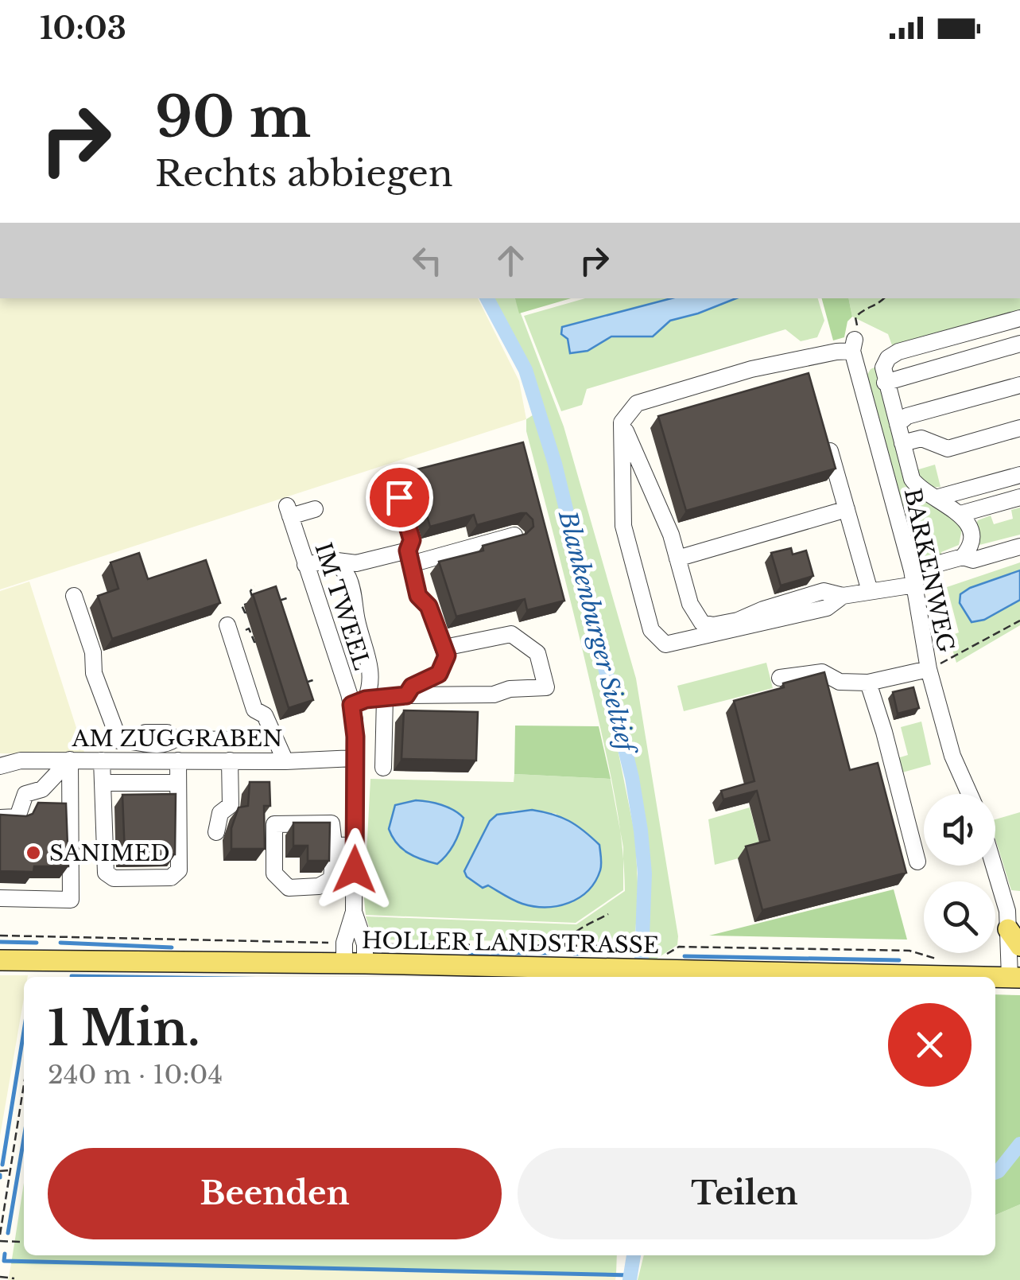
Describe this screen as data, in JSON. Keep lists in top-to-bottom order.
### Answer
{
  "streets": {
    "main road": ["HOLLER LANDSTRASSE"],
    "street": ["BARKENWEG", "IM TWEEL", "AM ZUGGRABEN"]
  },
  "crossings": [
    ["IM TWEEL", "AM ZUGGRABEN"],
    ["IM TWEEL", "HOLLER LANDSTRASSE"]
  ],
  "water": ["Blankenburger Sieltief"],
  "places": ["SANIMED"],
  "page": {
    "status": "10:03",
    "turn": ["90 m", "Rechts abbiegen"],
    "heading": ["1 Min.", "240 m · 10:04"],
    "buttons": ["Beenden", "Teilen"]
  }
}
